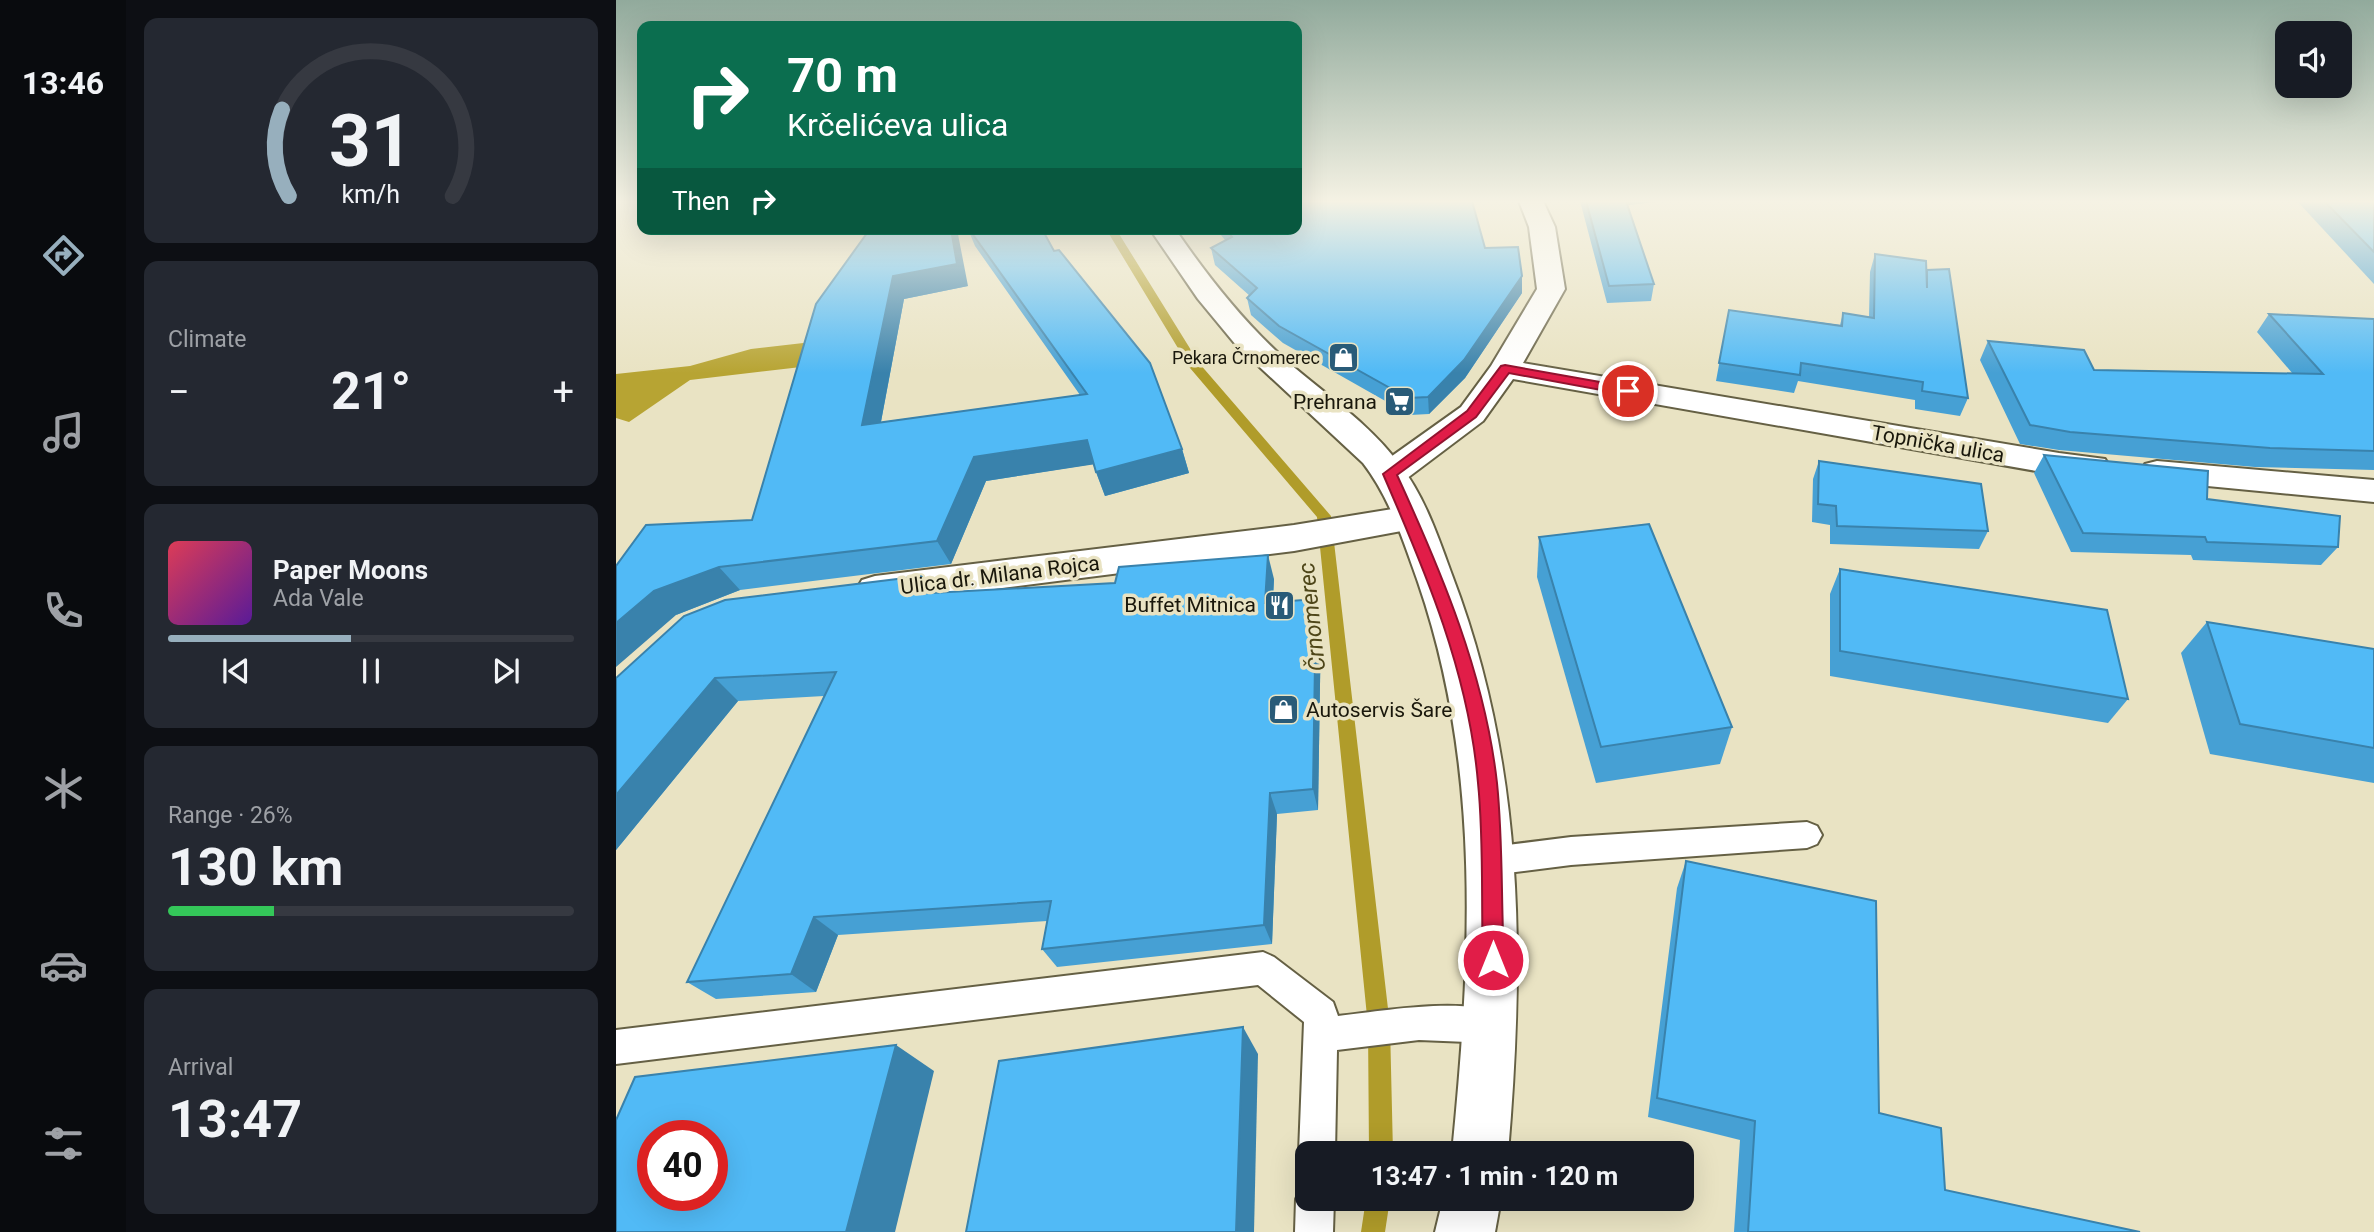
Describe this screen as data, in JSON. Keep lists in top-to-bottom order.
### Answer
{
  "streets": {
    "street": ["Topnička ulica", "Ulica dr. Milana Rojca"]
  },
  "water": ["Črnomerec"],
  "places": {
    "shop": ["Pekara Črnomerec", "Autoservis Šare"],
    "supermarket": ["Prehrana"],
    "restaurant": ["Buffet Mitnica"]
  },
  "page": {
    "tabs": "13:46",
    "turn": ["70 m", "Krčelićeva ulica"],
    "then": "Then",
    "tile": [
      "Climate",
      ["Range · 26%", "130 km"],
      ["Arrival", "13:47"]
    ],
    "heat": ["−", "21°", "+"],
    "song": ["Paper Moons", "Ada Vale"],
    "limit": "40",
    "trip": "13:47 · 1 min · 120 m",
    "gauge": ["31", "km/h"]
  }
}
